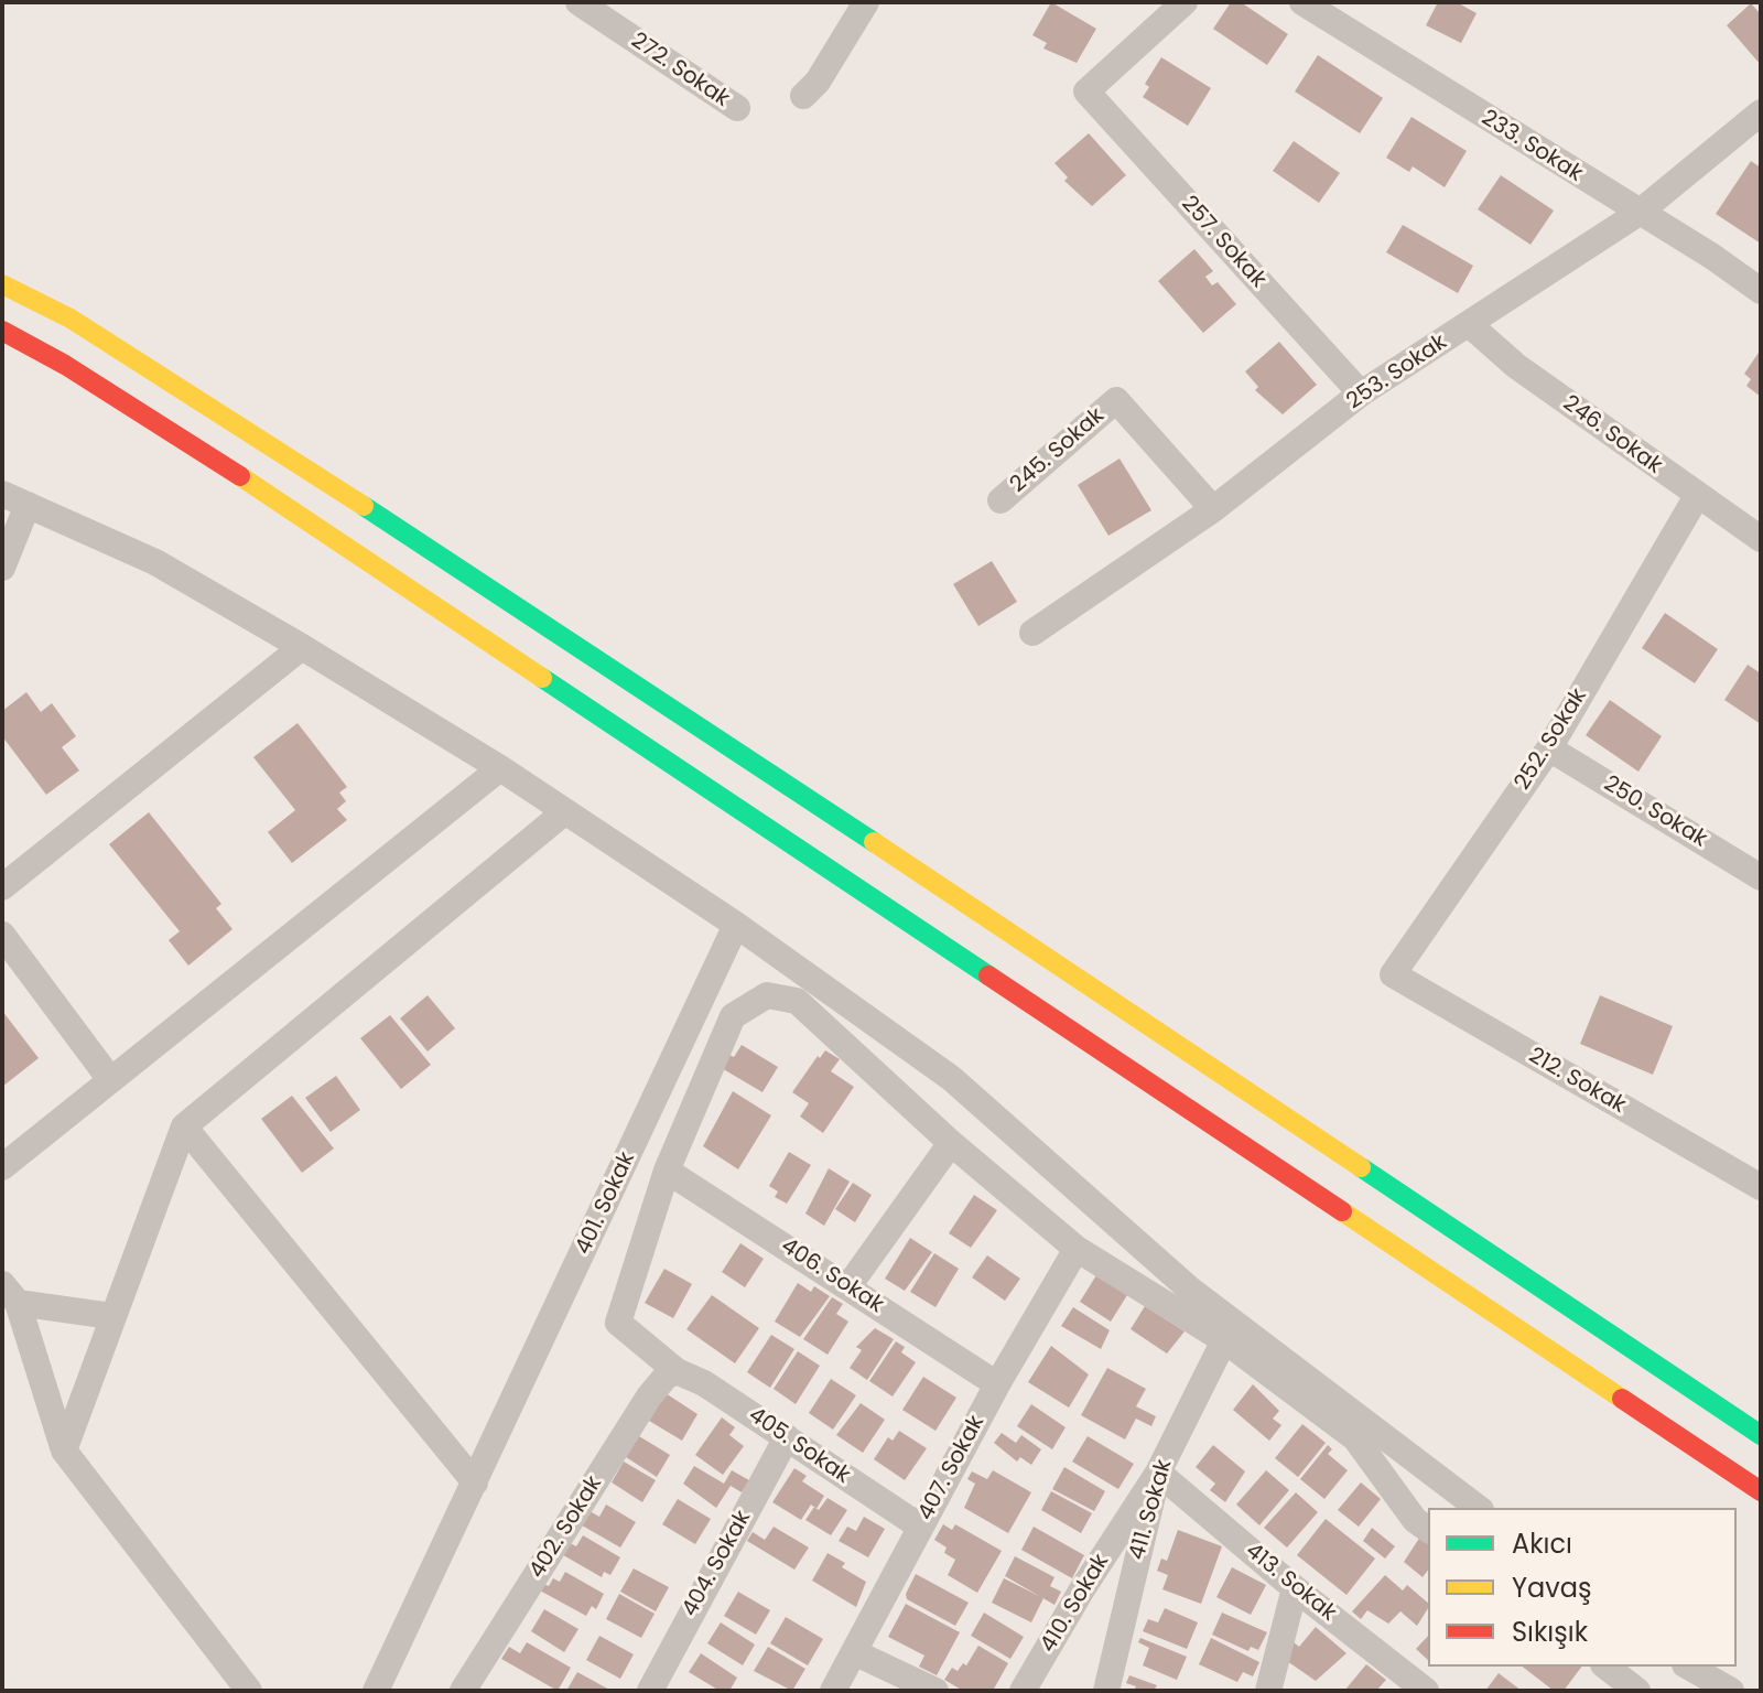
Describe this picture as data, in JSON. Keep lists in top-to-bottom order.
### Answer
{
  "streets": {
    "street": [
      "272. Sokak",
      "233. Sokak",
      "257. Sokak",
      "253. Sokak",
      "246. Sokak",
      "245. Sokak",
      "252. Sokak",
      "250. Sokak",
      "212. Sokak",
      "401. Sokak",
      "406. Sokak",
      "405. Sokak",
      "407. Sokak",
      "411. Sokak",
      "402. Sokak",
      "404. Sokak",
      "413. Sokak",
      "410. Sokak"
    ]
  },
  "crossings": [
    ["233. Sokak", "253. Sokak"],
    ["257. Sokak", "253. Sokak"],
    ["253. Sokak", "246. Sokak"],
    ["253. Sokak", "245. Sokak"],
    ["246. Sokak", "252. Sokak"],
    ["252. Sokak", "250. Sokak"],
    ["252. Sokak", "212. Sokak"],
    ["406. Sokak", "405. Sokak"],
    ["406. Sokak", "407. Sokak"],
    ["405. Sokak", "407. Sokak"],
    ["405. Sokak", "402. Sokak"],
    ["405. Sokak", "404. Sokak"],
    ["411. Sokak", "413. Sokak"],
    ["411. Sokak", "410. Sokak"],
    ["413. Sokak", "410. Sokak"]
  ],
  "legend": ["Akıcı", "Yavaş", "Sıkışık"]
}
